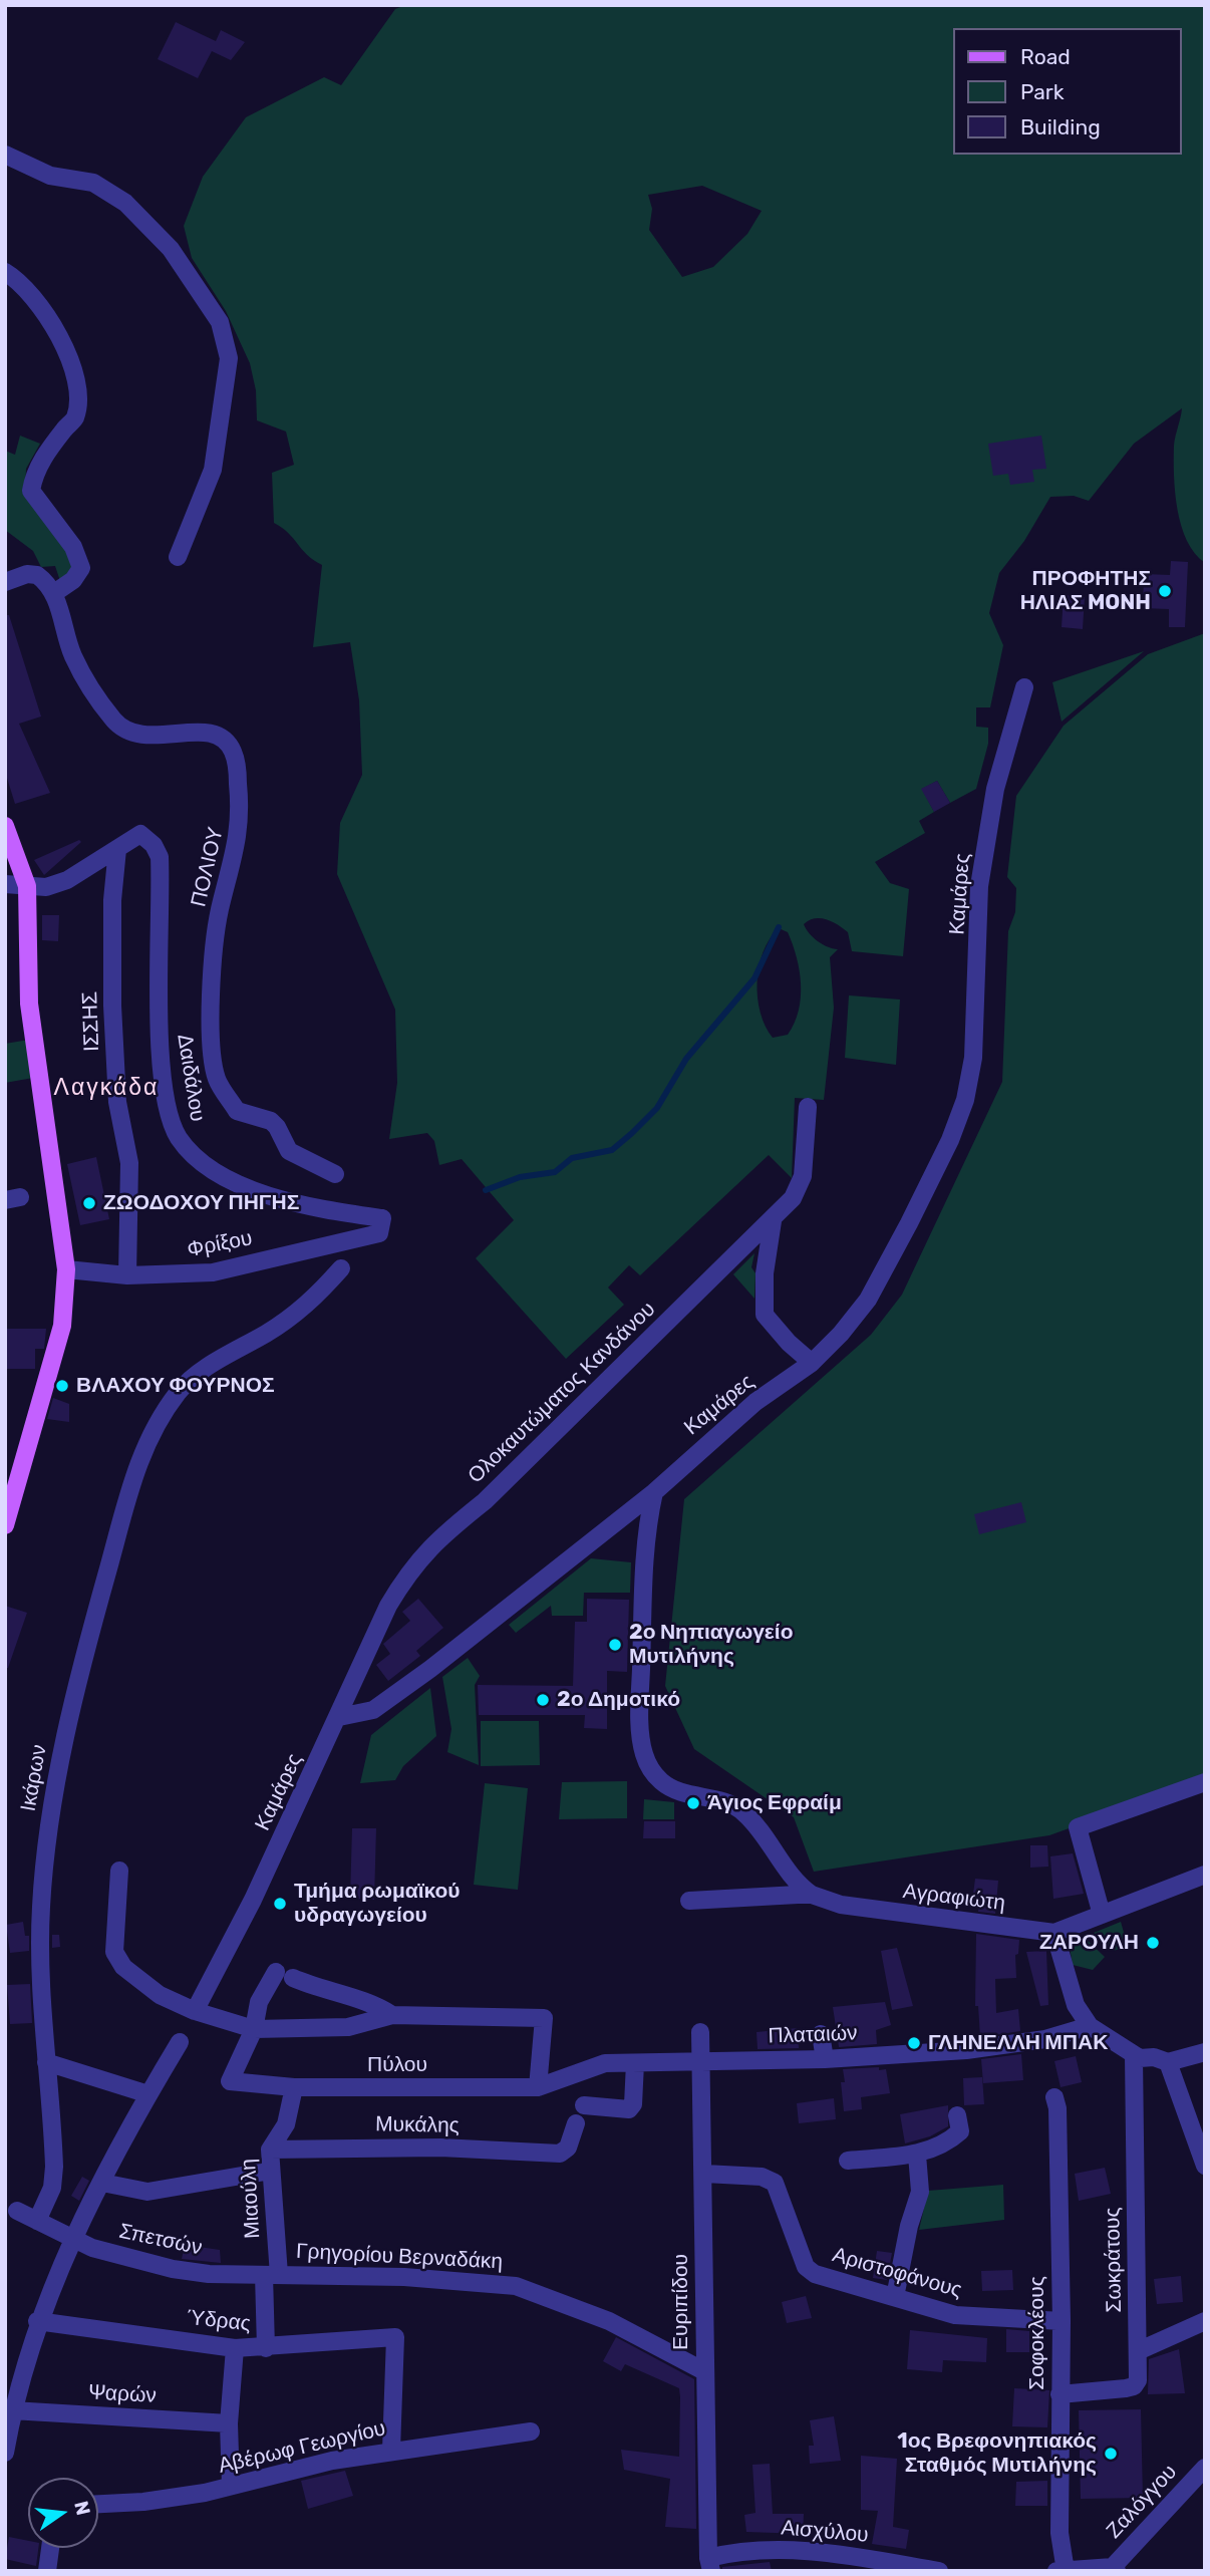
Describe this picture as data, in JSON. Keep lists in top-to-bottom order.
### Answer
{
  "streets": {
    "street": [
      "ΠΟΛΙΟΥ",
      "Καμάρες",
      "ΙΣΣΗΣ",
      "Δαιδάλου",
      "Φρίξου",
      "Ολοκαυτώματος Κανδάνου",
      "Ικάρων",
      "Αγραφιώτη",
      "Πλαταιών",
      "Πύλου",
      "Μυκάλης",
      "Μιαούλη",
      "Σπετσών",
      "Γρηγορίου Βερναδάκη",
      "Σωκράτους",
      "Αριστοφάνους",
      "Ευριπίδου",
      "Ύδρας",
      "Σοφοκλέους",
      "Ψαρών",
      "Αβέρωφ Γεωργίου",
      "Ζαλόγγου",
      "Αισχύλου"
    ]
  },
  "crossings": [
    ["Καμάρες", "Ολοκαυτώματος Κανδάνου"],
    ["ΙΣΣΗΣ", "Δαιδάλου"],
    ["ΙΣΣΗΣ", "Φρίξου"],
    ["Δαιδάλου", "Φρίξου"],
    ["Ικάρων", "Σπετσών"],
    ["Πλαταιών", "Πύλου"],
    ["Πλαταιών", "Ευριπίδου"],
    ["Πύλου", "Μιαούλη"],
    ["Μυκάλης", "Μιαούλη"],
    ["Μιαούλη", "Γρηγορίου Βερναδάκη"],
    ["Μιαούλη", "Ύδρας"],
    ["Σπετσών", "Γρηγορίου Βερναδάκη"],
    ["Γρηγορίου Βερναδάκη", "Ευριπίδου"],
    ["Σωκράτους", "Σοφοκλέους"],
    ["Αριστοφάνους", "Ευριπίδου"],
    ["Αριστοφάνους", "Σοφοκλέους"],
    ["Ευριπίδου", "Αισχύλου"],
    ["Ύδρας", "Αβέρωφ Γεωργίου"]
  ],
  "districts": ["Λαγκάδα"],
  "places": [
    "ΠΡΟΦΗΤΗΣ ΗΛΙΑΣ MONH",
    "ΖΩΟΔΟΧΟΥ ΠΗΓΗΣ",
    "ΒΛΑΧΟΥ ΦΟΥΡΝΟΣ",
    "2ο Νηπιαγωγείο Μυτιλήνης",
    "2ο Δημοτικό",
    "Άγιος Εφραίμ",
    "Τμήμα ρωμαϊκού υδραγωγείου",
    "ΖΑΡΟΥΛΗ",
    "ΓΛΗΝΕΛΛΗ ΜΠΑΚ",
    "1ος Βρεφονηπιακός Σταθμός Μυτιλήνης"
  ],
  "legend": ["Road", "Park", "Building"],
  "north": "right"
}
